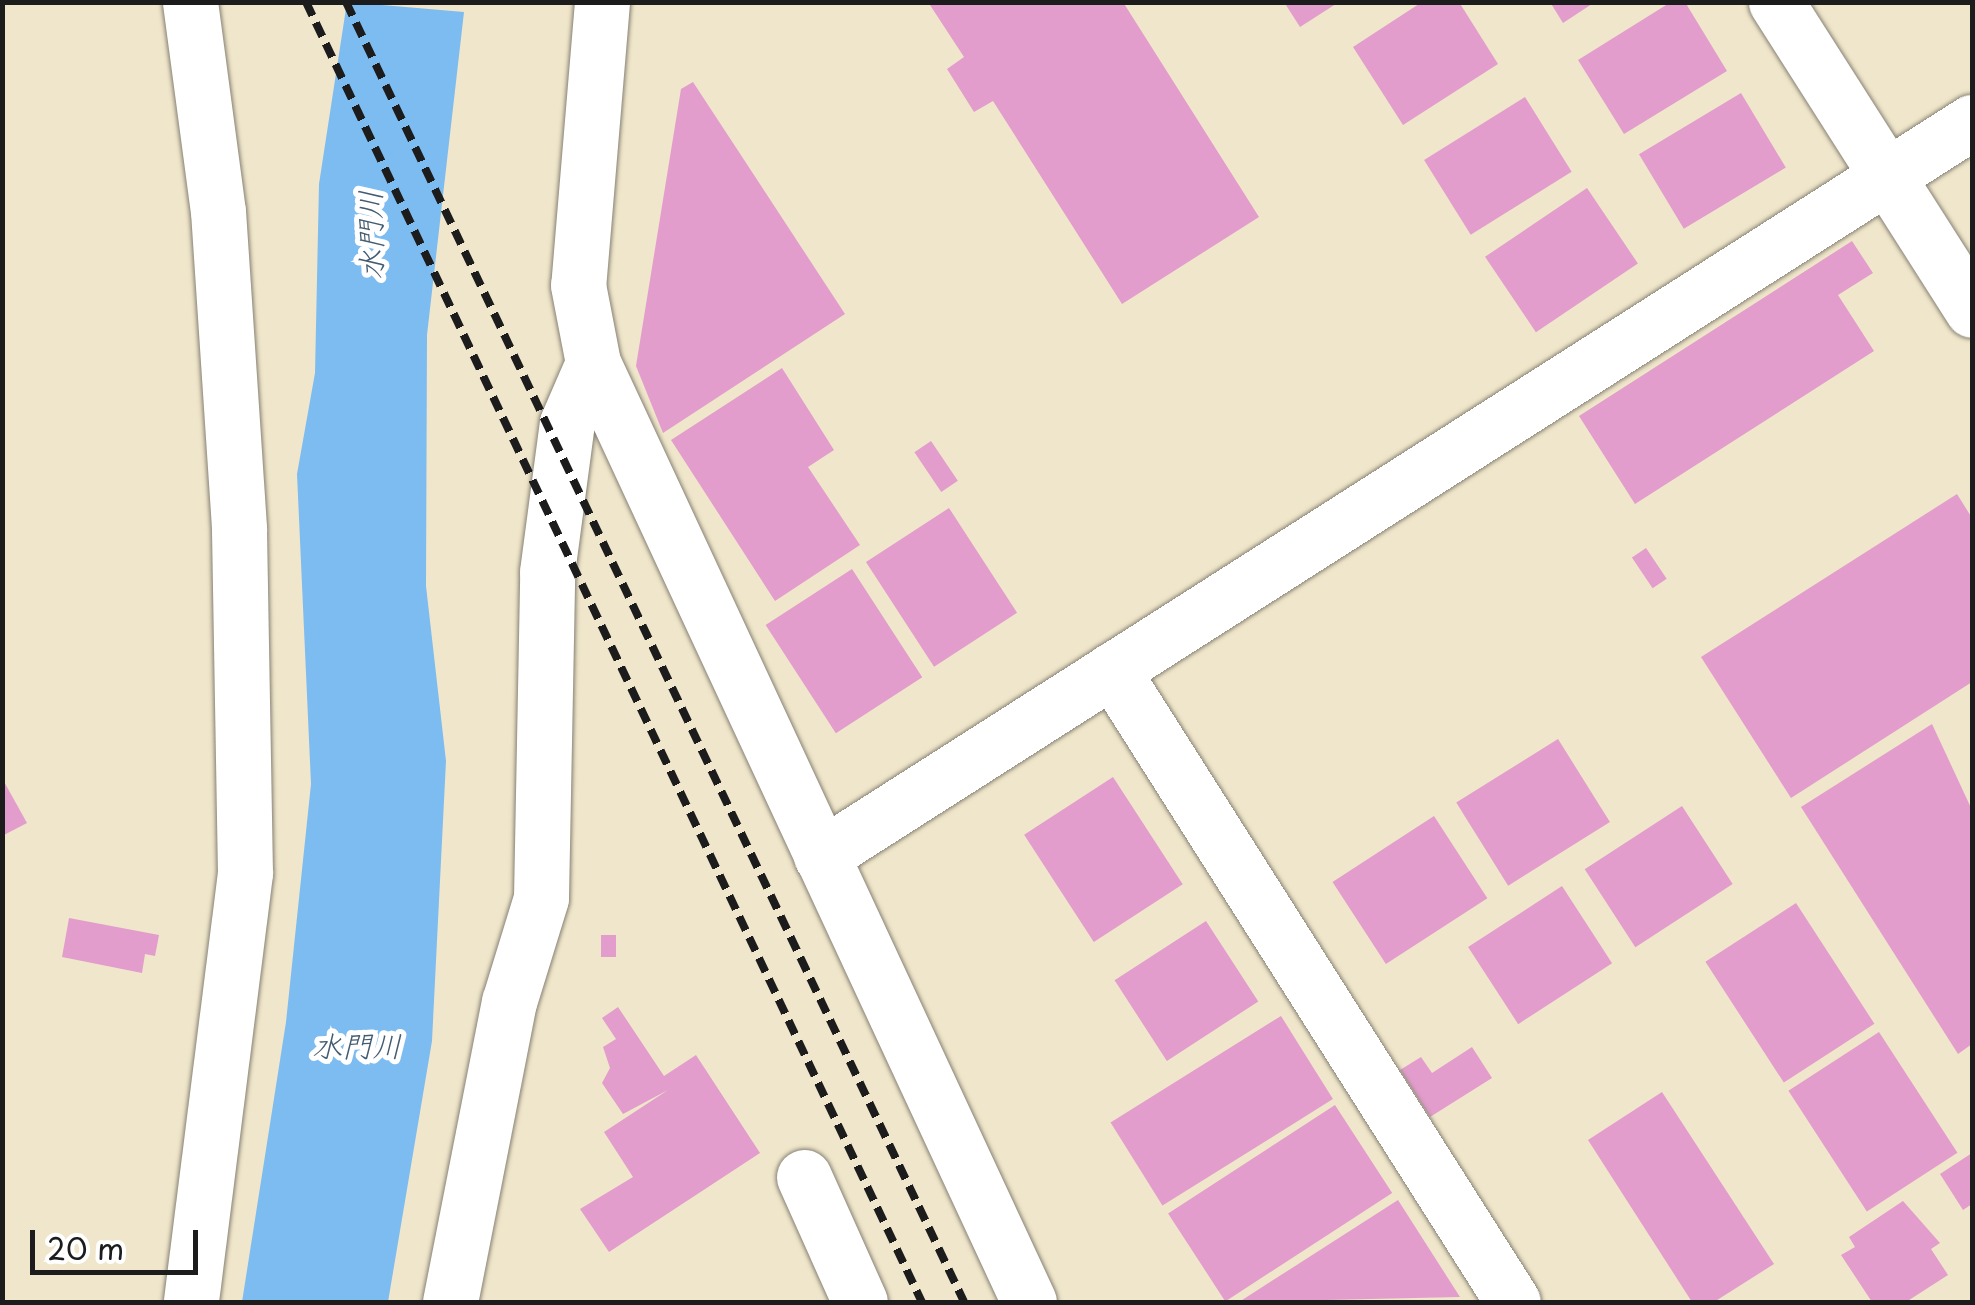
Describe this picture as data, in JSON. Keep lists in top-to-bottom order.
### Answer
{
  "water": ["水門川"],
  "scale_bar": "20 m"
}
